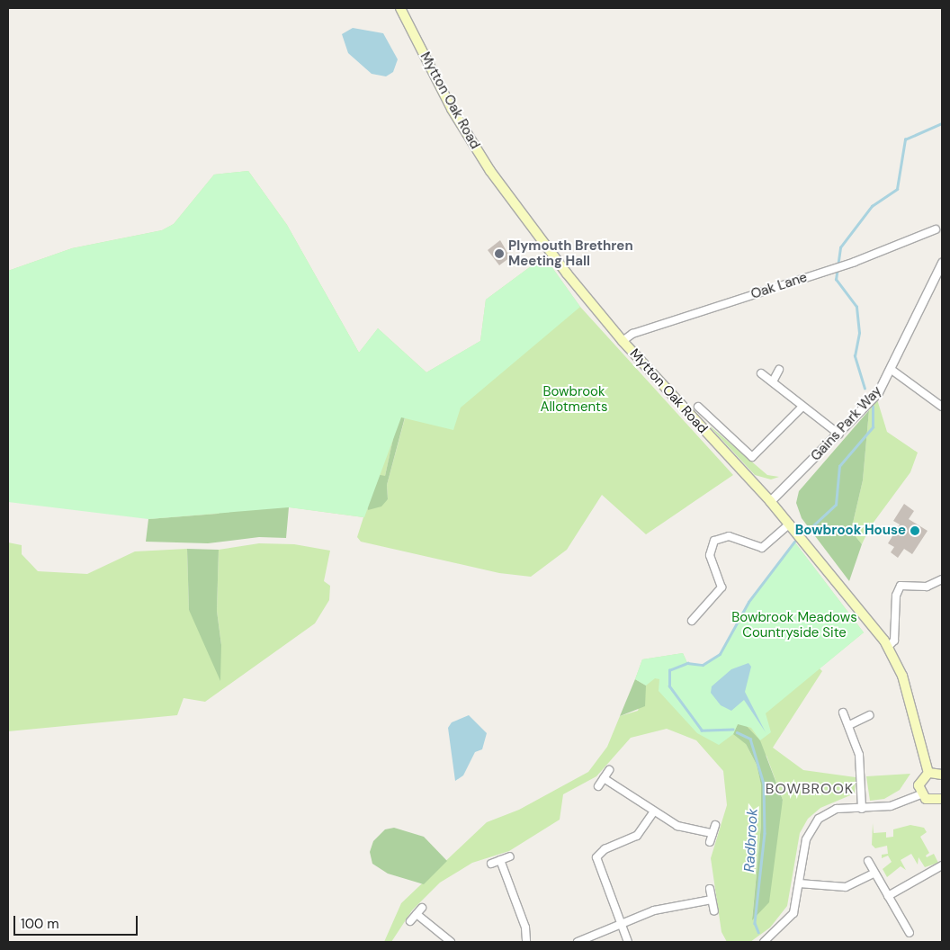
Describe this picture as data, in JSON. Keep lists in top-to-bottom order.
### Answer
{
  "streets": {
    "main road": ["Mytton Oak Road"],
    "street": ["Oak Lane", "Gains Park Way"]
  },
  "crossings": [
    ["Mytton Oak Road", "Oak Lane"],
    ["Mytton Oak Road", "Gains Park Way"]
  ],
  "districts": ["BOWBROOK"],
  "water": ["Radbrook"],
  "parks": ["Bowbrook Allotments", "Bowbrook Meadows Countryside Site"],
  "places": ["Plymouth Brethren Meeting Hall", "Bowbrook House"],
  "scale_bar": "100 m"
}
